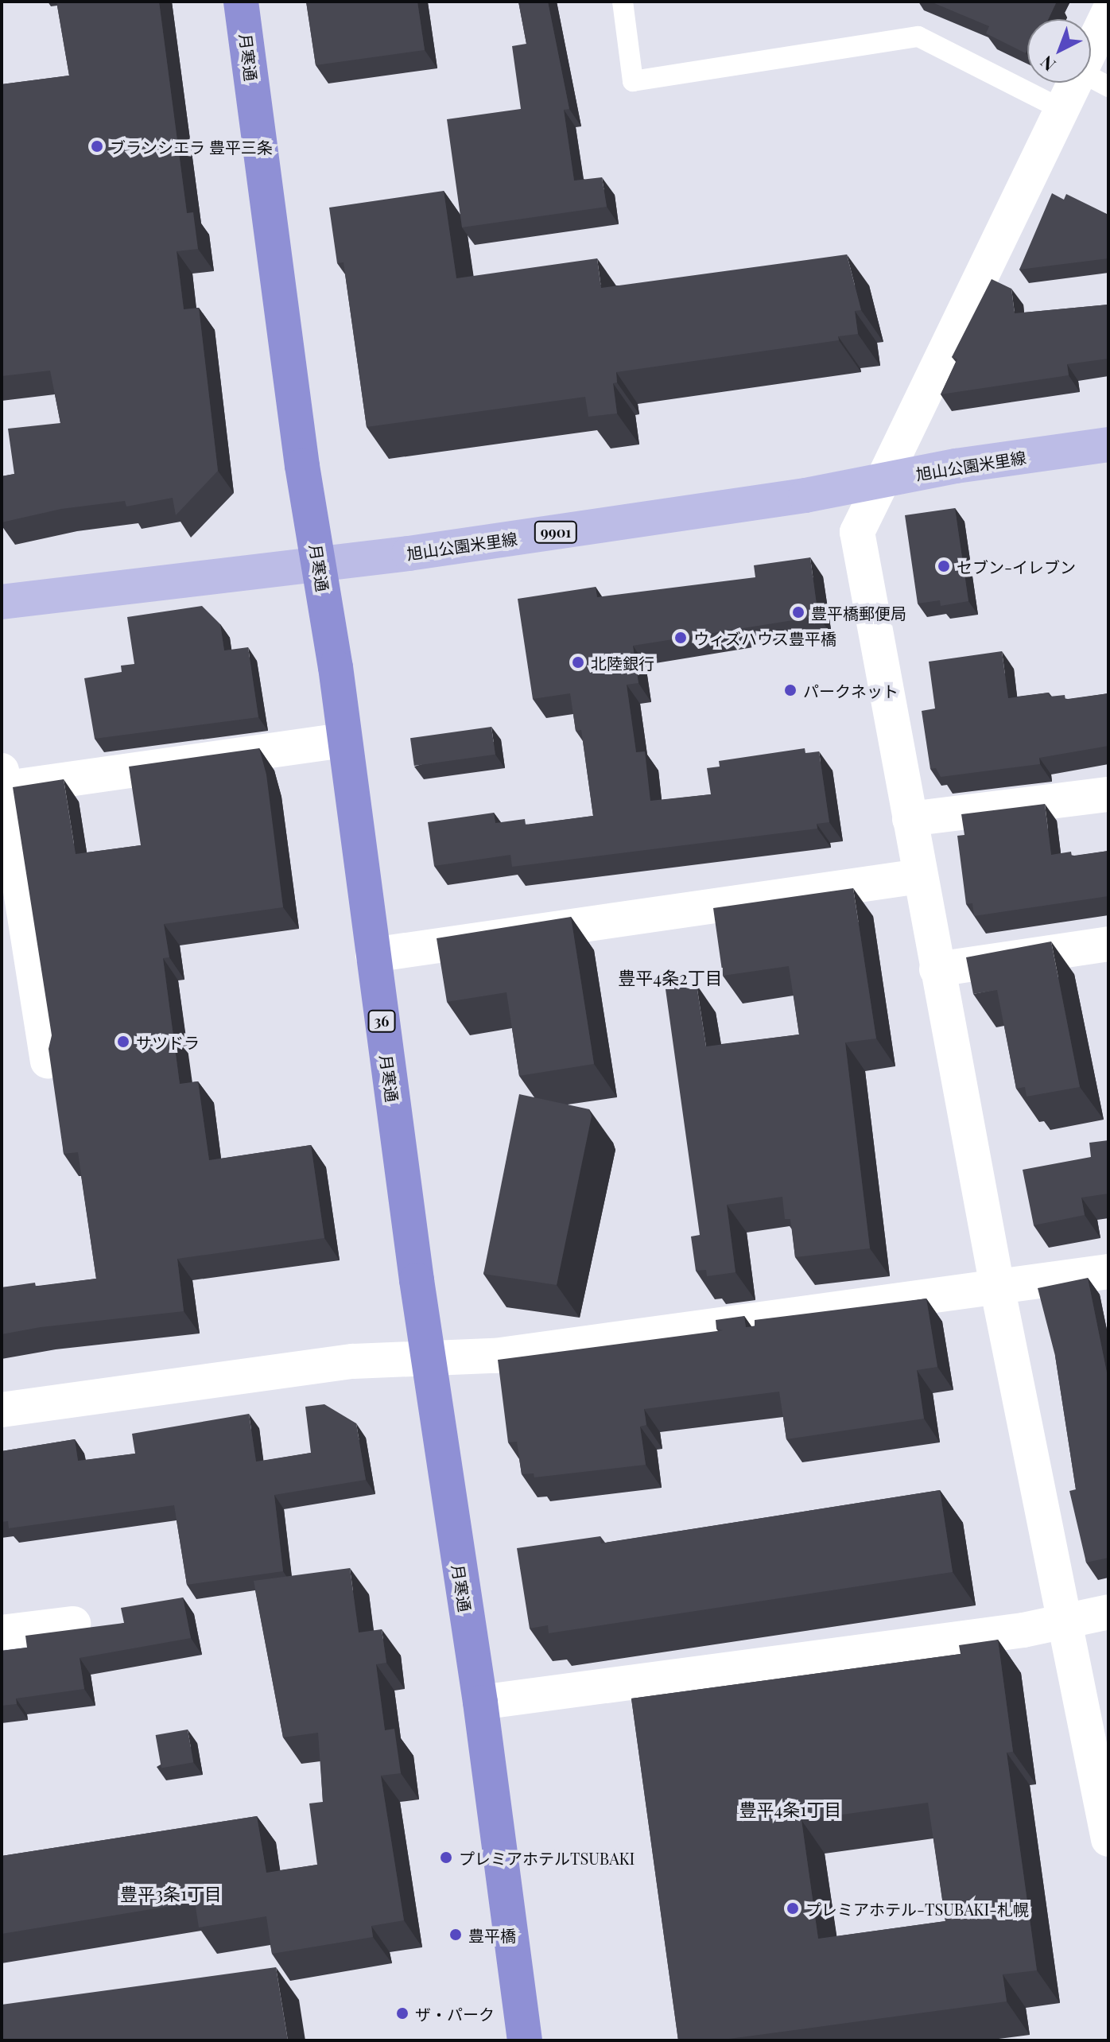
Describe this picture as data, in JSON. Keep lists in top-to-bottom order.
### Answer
{
  "streets": {
    "highway": ["月寒通", "36"],
    "main road": ["旭山公園米里線", "9901"]
  },
  "crossings": [
    ["月寒通", "旭山公園米里線"]
  ],
  "districts": ["豊平4条2丁目", "豊平4条1丁目", "豊平3条1丁目"],
  "places": [
    "ブランシエラ 豊平三条",
    "セブン-イレブン",
    "豊平橋郵便局",
    "ウィズハウス豊平橋",
    "北陸銀行",
    "パークネット",
    "サツドラ",
    "プレミアホテルTSUBAKI",
    "プレミアホテル-TSUBAKI-札幌",
    "豊平橋",
    "ザ・パーク"
  ],
  "north": "bottom left"
}
